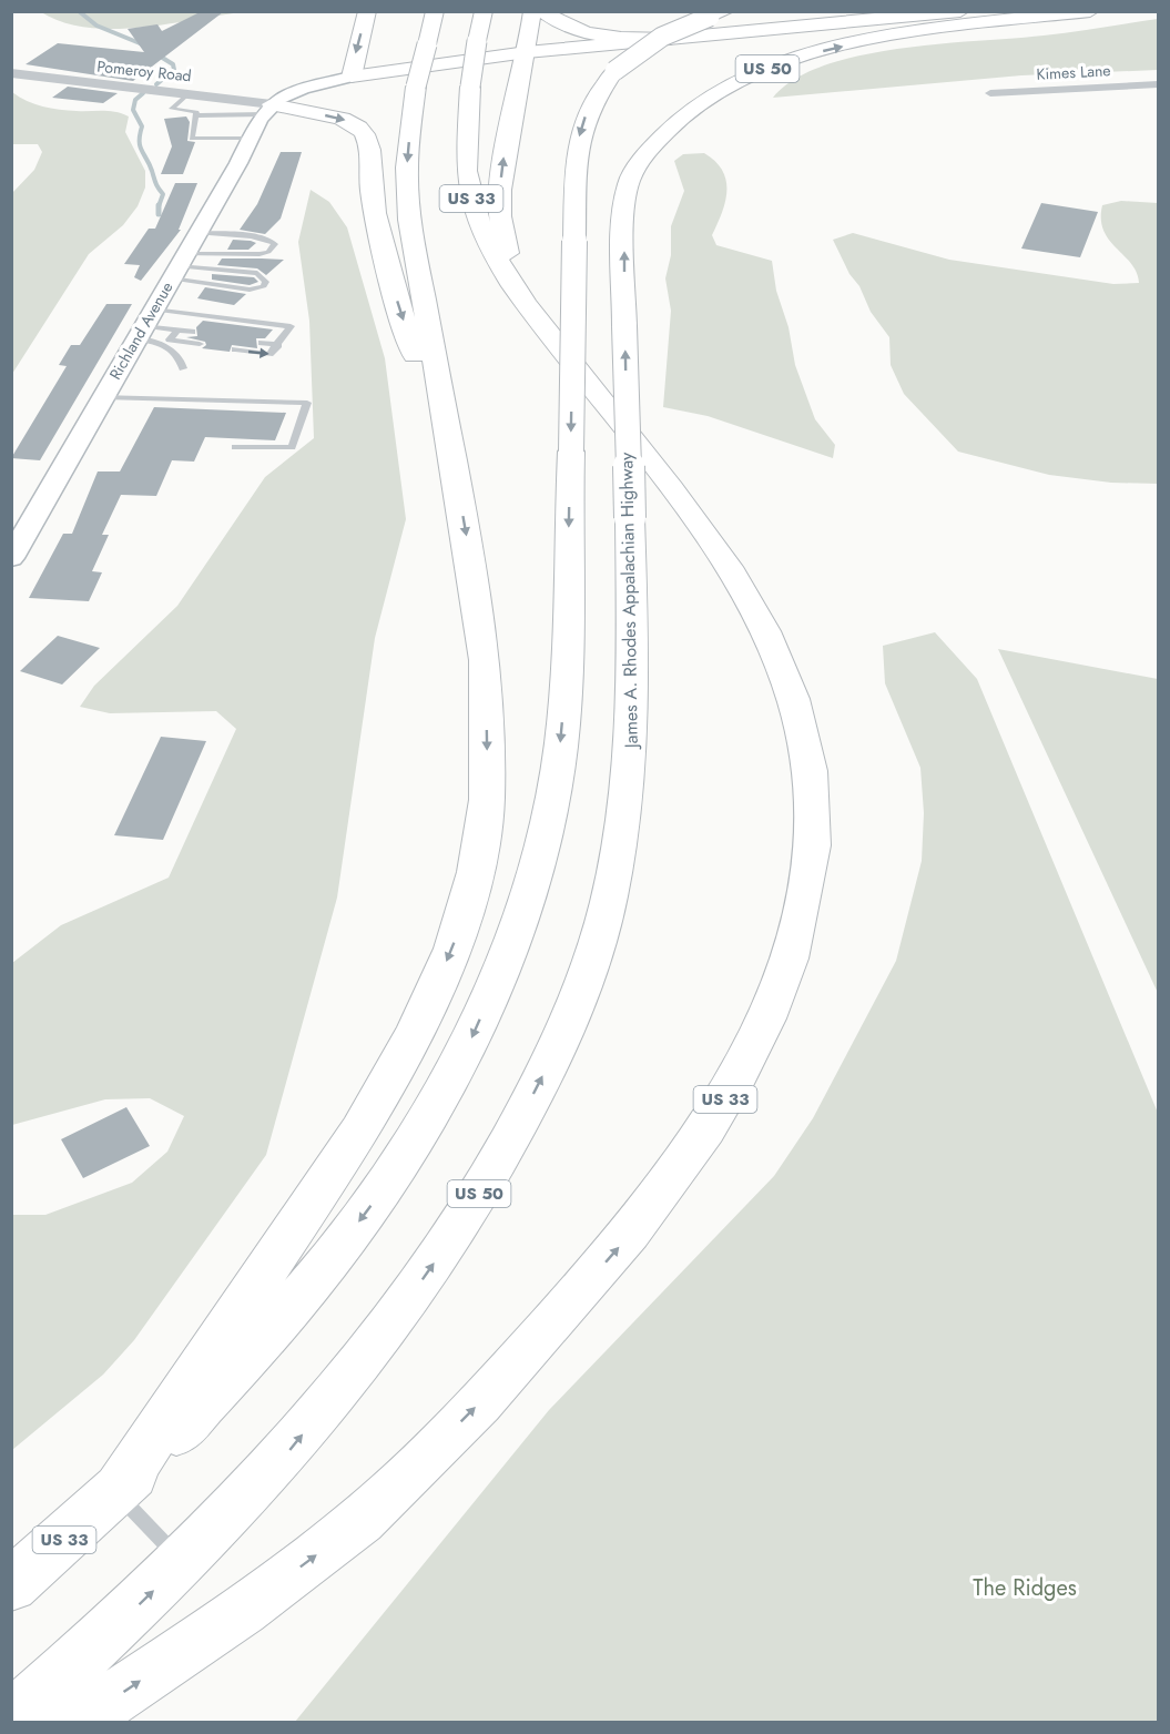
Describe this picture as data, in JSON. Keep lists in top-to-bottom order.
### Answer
{
  "streets": {
    "highway": ["US 50", "US 33", "James A. Rhodes Appalachian Highway"],
    "main road": ["Richland Avenue"],
    "street": ["Pomeroy Road", "Kimes Lane"]
  },
  "crossings": [
    ["Pomeroy Road", "Richland Avenue"]
  ],
  "parks": ["The Ridges"]
}
